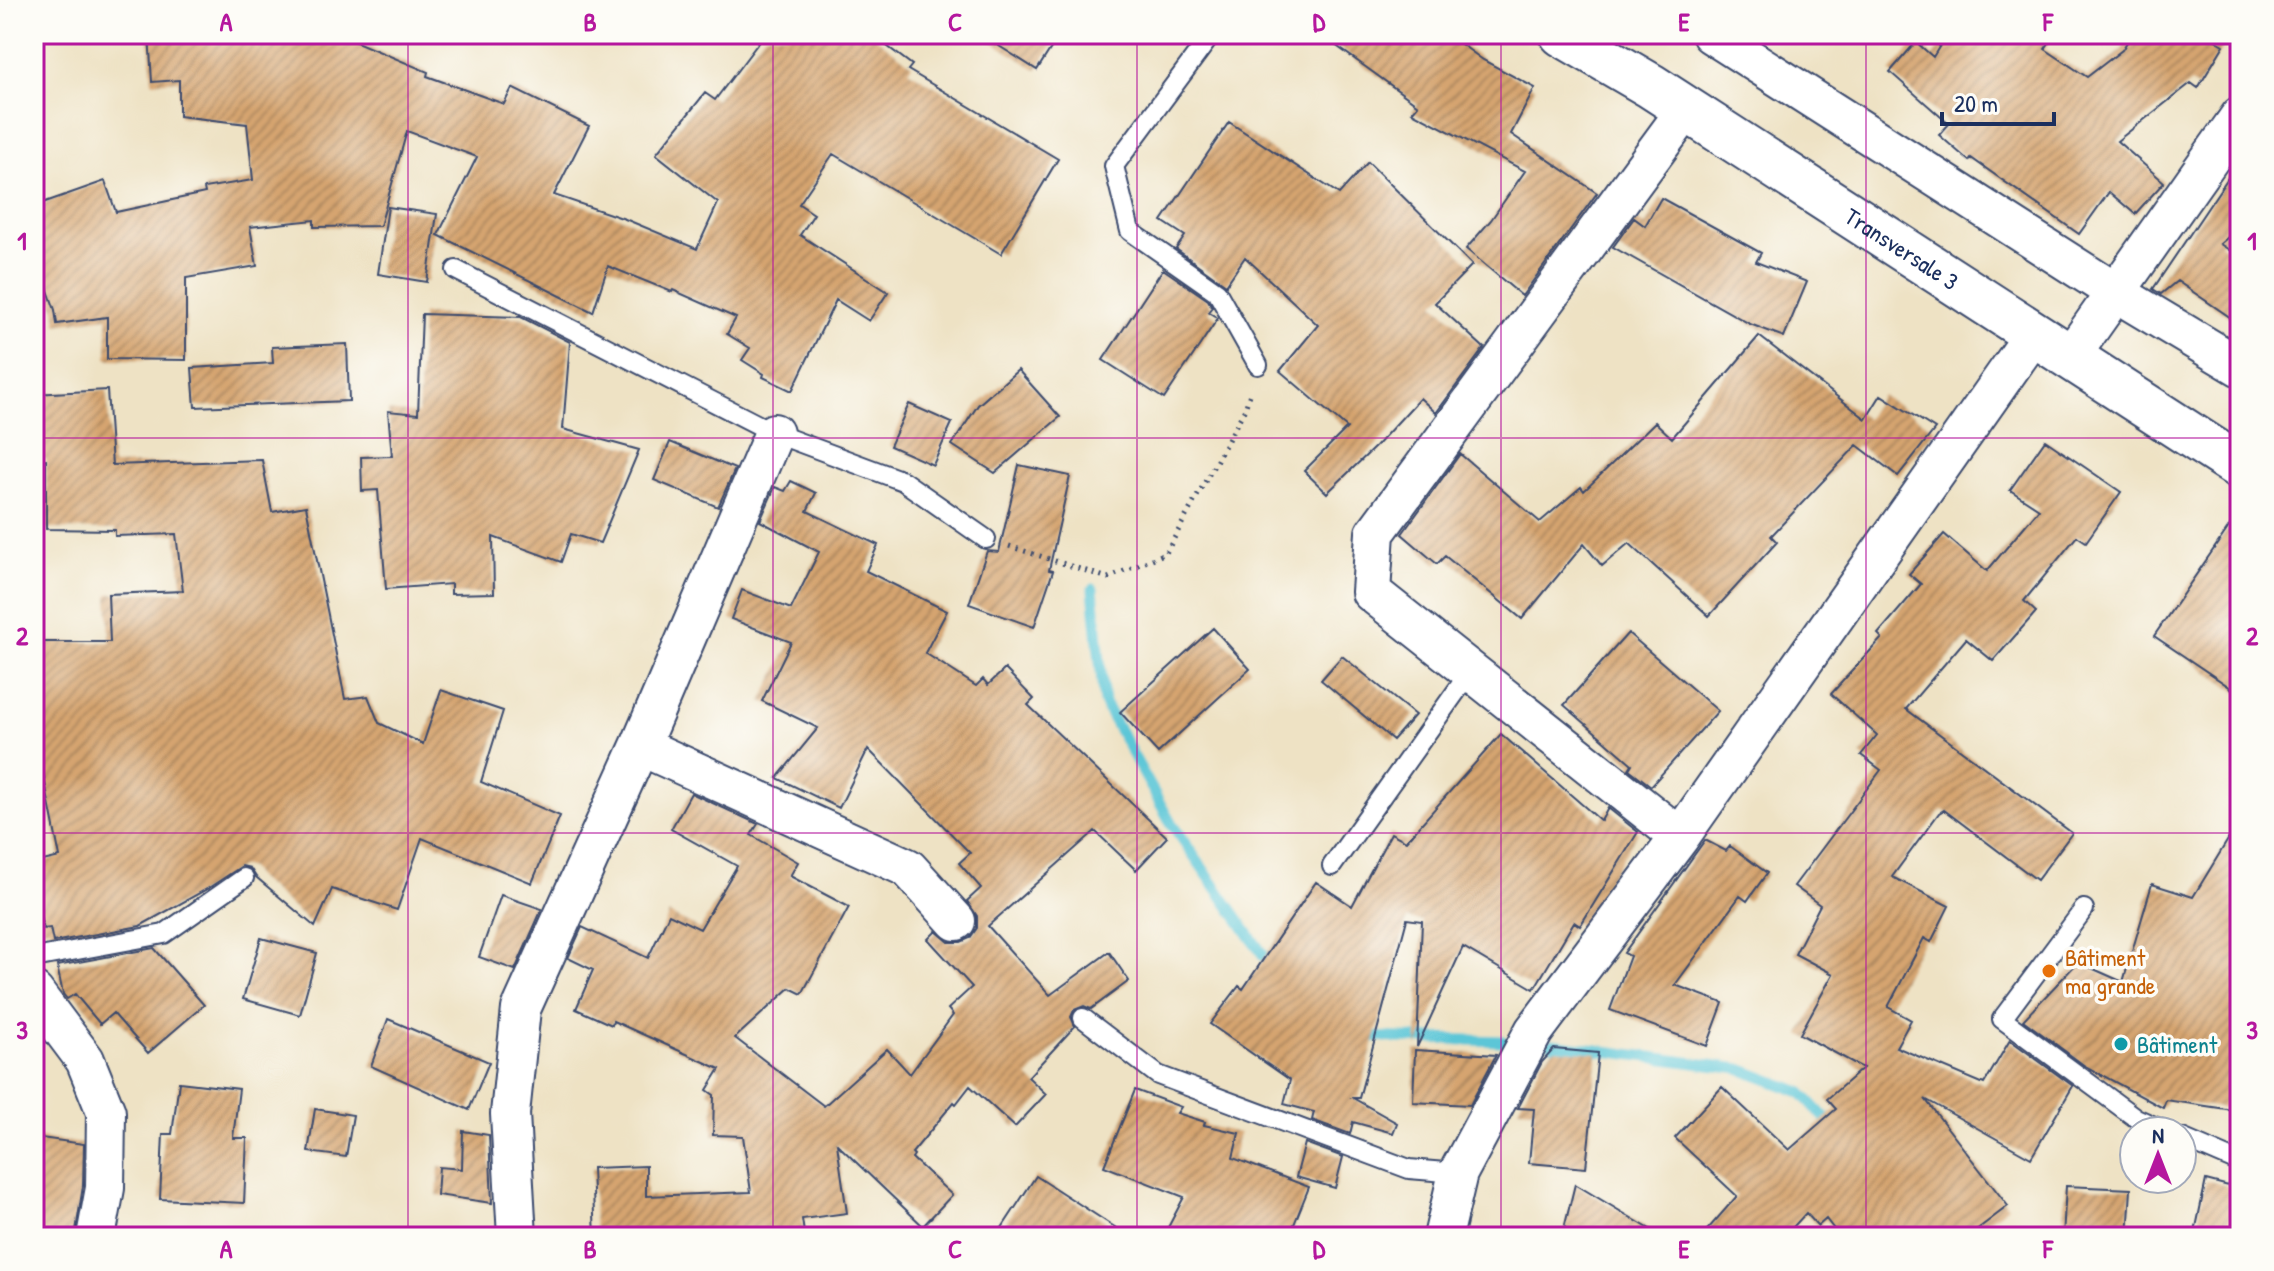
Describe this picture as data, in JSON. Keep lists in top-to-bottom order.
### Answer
{
  "streets": {
    "main road": ["Transversale 3"]
  },
  "places": ["Bâtiment ma grande", "Bâtiment"],
  "scale_bar": "20 m",
  "north": "top",
  "grid": {
    "columns": [
      "A",
      "B",
      "C",
      "D",
      "E",
      "F"
    ],
    "rows": ["1", "2", "3"]
  }
}
